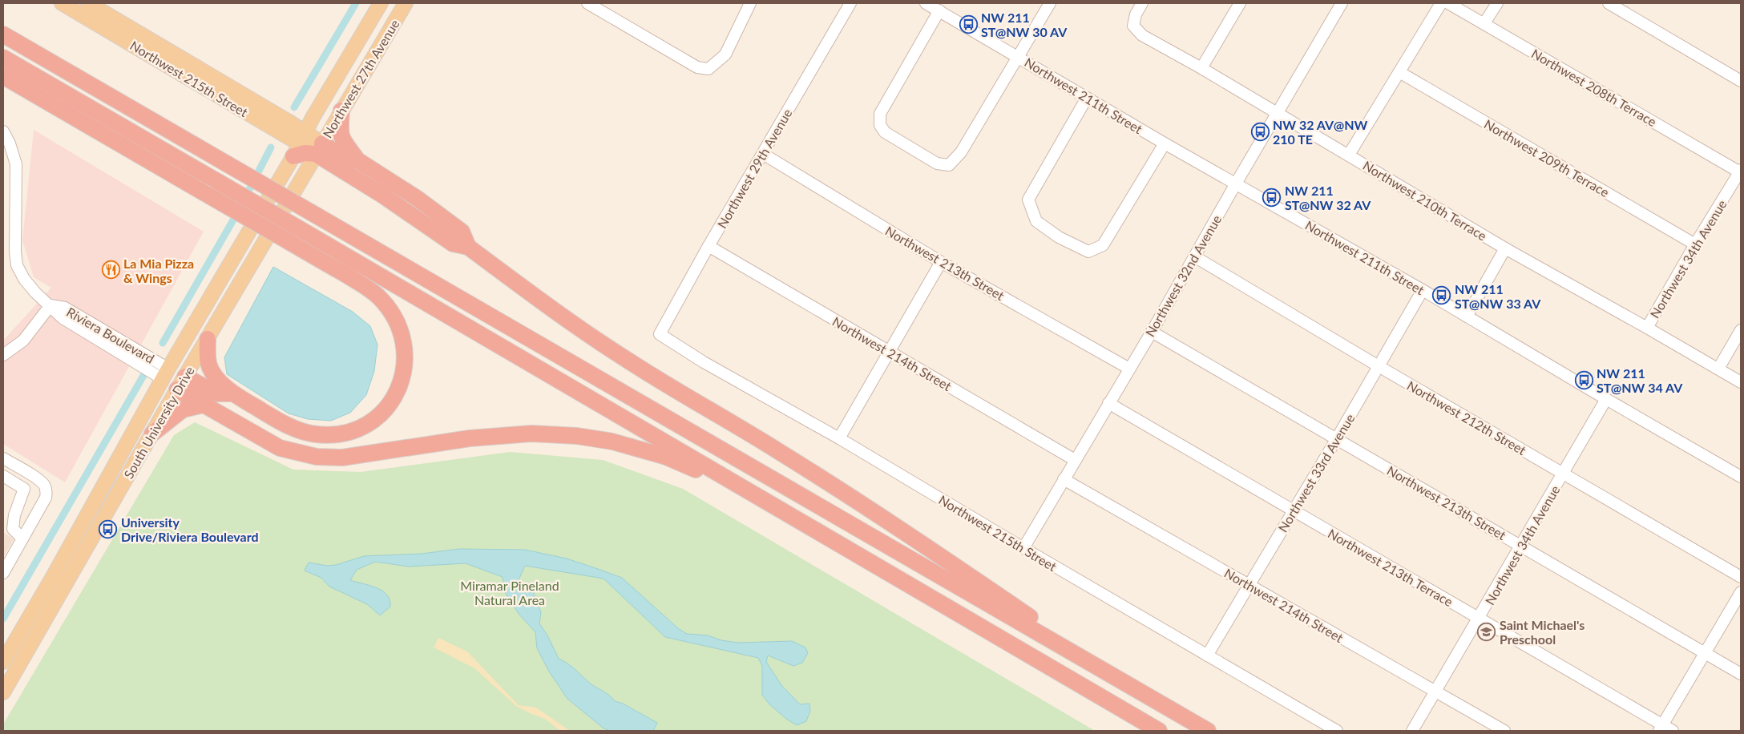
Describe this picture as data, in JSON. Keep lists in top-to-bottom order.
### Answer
{
  "streets": {
    "main road": ["Northwest 215th Street", "Northwest 27th Avenue", "South University Drive"],
    "street": [
      "Northwest 208th Terrace",
      "Northwest 211th Street",
      "Northwest 209th Terrace",
      "Northwest 29th Avenue",
      "Northwest 210th Terrace",
      "Northwest 34th Avenue",
      "Northwest 213th Street",
      "Northwest 32nd Avenue",
      "Riviera Boulevard",
      "Northwest 214th Street",
      "Northwest 212th Street",
      "Northwest 33rd Avenue",
      "Northwest 213th Terrace"
    ]
  },
  "crossings": [
    ["Northwest 215th Street", "Northwest 27th Avenue"],
    ["Northwest 215th Street", "Northwest 29th Avenue"],
    ["Northwest 215th Street", "Northwest 32nd Avenue"],
    ["Northwest 215th Street", "South University Drive"],
    ["Northwest 215th Street", "Northwest 33rd Avenue"],
    ["Northwest 27th Avenue", "South University Drive"],
    ["Northwest 208th Terrace", "Northwest 34th Avenue"],
    ["Northwest 211th Street", "Northwest 34th Avenue"],
    ["Northwest 211th Street", "Northwest 32nd Avenue"],
    ["Northwest 211th Street", "Northwest 33rd Avenue"],
    ["Northwest 209th Terrace", "Northwest 34th Avenue"],
    ["Northwest 29th Avenue", "Northwest 213th Street"],
    ["Northwest 29th Avenue", "Northwest 214th Street"],
    ["Northwest 210th Terrace", "Northwest 34th Avenue"],
    ["Northwest 210th Terrace", "Northwest 32nd Avenue"],
    ["Northwest 34th Avenue", "Northwest 213th Street"],
    ["Northwest 34th Avenue", "Northwest 214th Street"],
    ["Northwest 34th Avenue", "Northwest 212th Street"],
    ["Northwest 34th Avenue", "Northwest 213th Terrace"],
    ["Northwest 213th Street", "Northwest 32nd Avenue"],
    ["Northwest 213th Street", "Northwest 33rd Avenue"],
    ["Northwest 32nd Avenue", "Northwest 214th Street"],
    ["Northwest 32nd Avenue", "Northwest 212th Street"],
    ["Northwest 32nd Avenue", "Northwest 213th Terrace"],
    ["Riviera Boulevard", "South University Drive"],
    ["Northwest 214th Street", "Northwest 33rd Avenue"],
    ["Northwest 212th Street", "Northwest 33rd Avenue"],
    ["Northwest 33rd Avenue", "Northwest 213th Terrace"]
  ],
  "parks": ["Miramar Pineland Natural Area"],
  "places": {
    "bus stop": [
      "NW 211 ST@NW 30 AV",
      "NW 32 AV@NW 210 TE",
      "NW 211 ST@NW 32 AV",
      "NW 211 ST@NW 33 AV",
      "NW 211 ST@NW 34 AV",
      "University Drive/Riviera Boulevard"
    ],
    "restaurant": ["La Mia Pizza & Wings"],
    "school or university": ["Saint Michael's Preschool"]
  }
}
